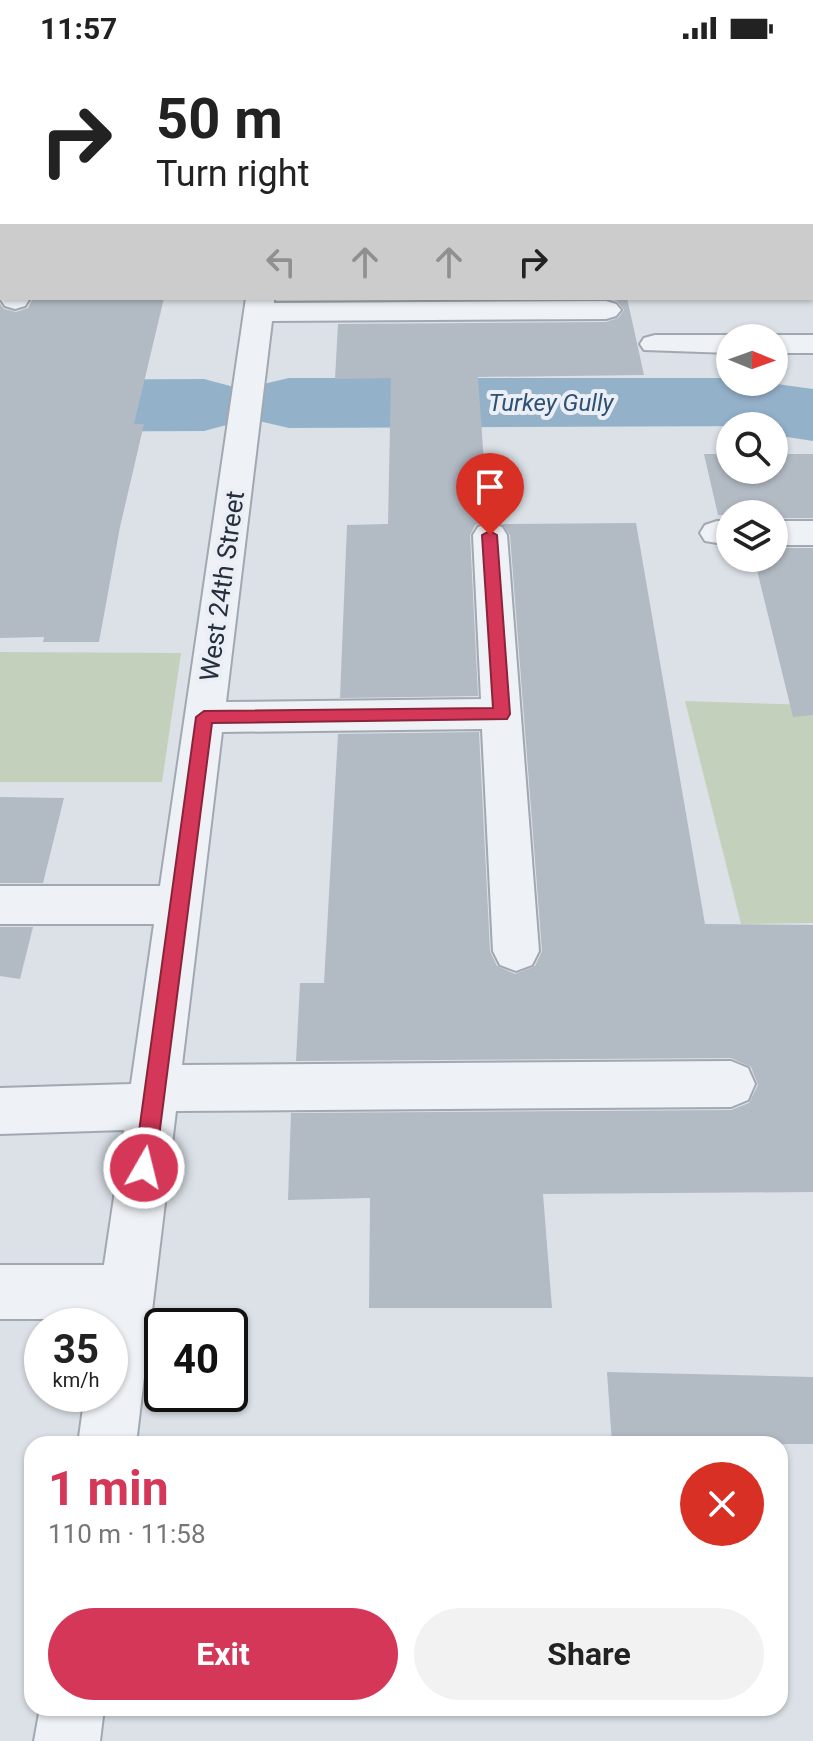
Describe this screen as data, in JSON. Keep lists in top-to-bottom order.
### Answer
{
  "streets": {
    "street": ["West 24th Street"]
  },
  "water": ["Turkey Gully"],
  "north": "right",
  "page": {
    "status": "11:57",
    "turn": ["50 m", "Turn right"],
    "speed": "35 km/h",
    "limit": "40",
    "heading": ["1 min", "110 m · 11:58"],
    "buttons": ["Exit", "Share"]
  }
}
